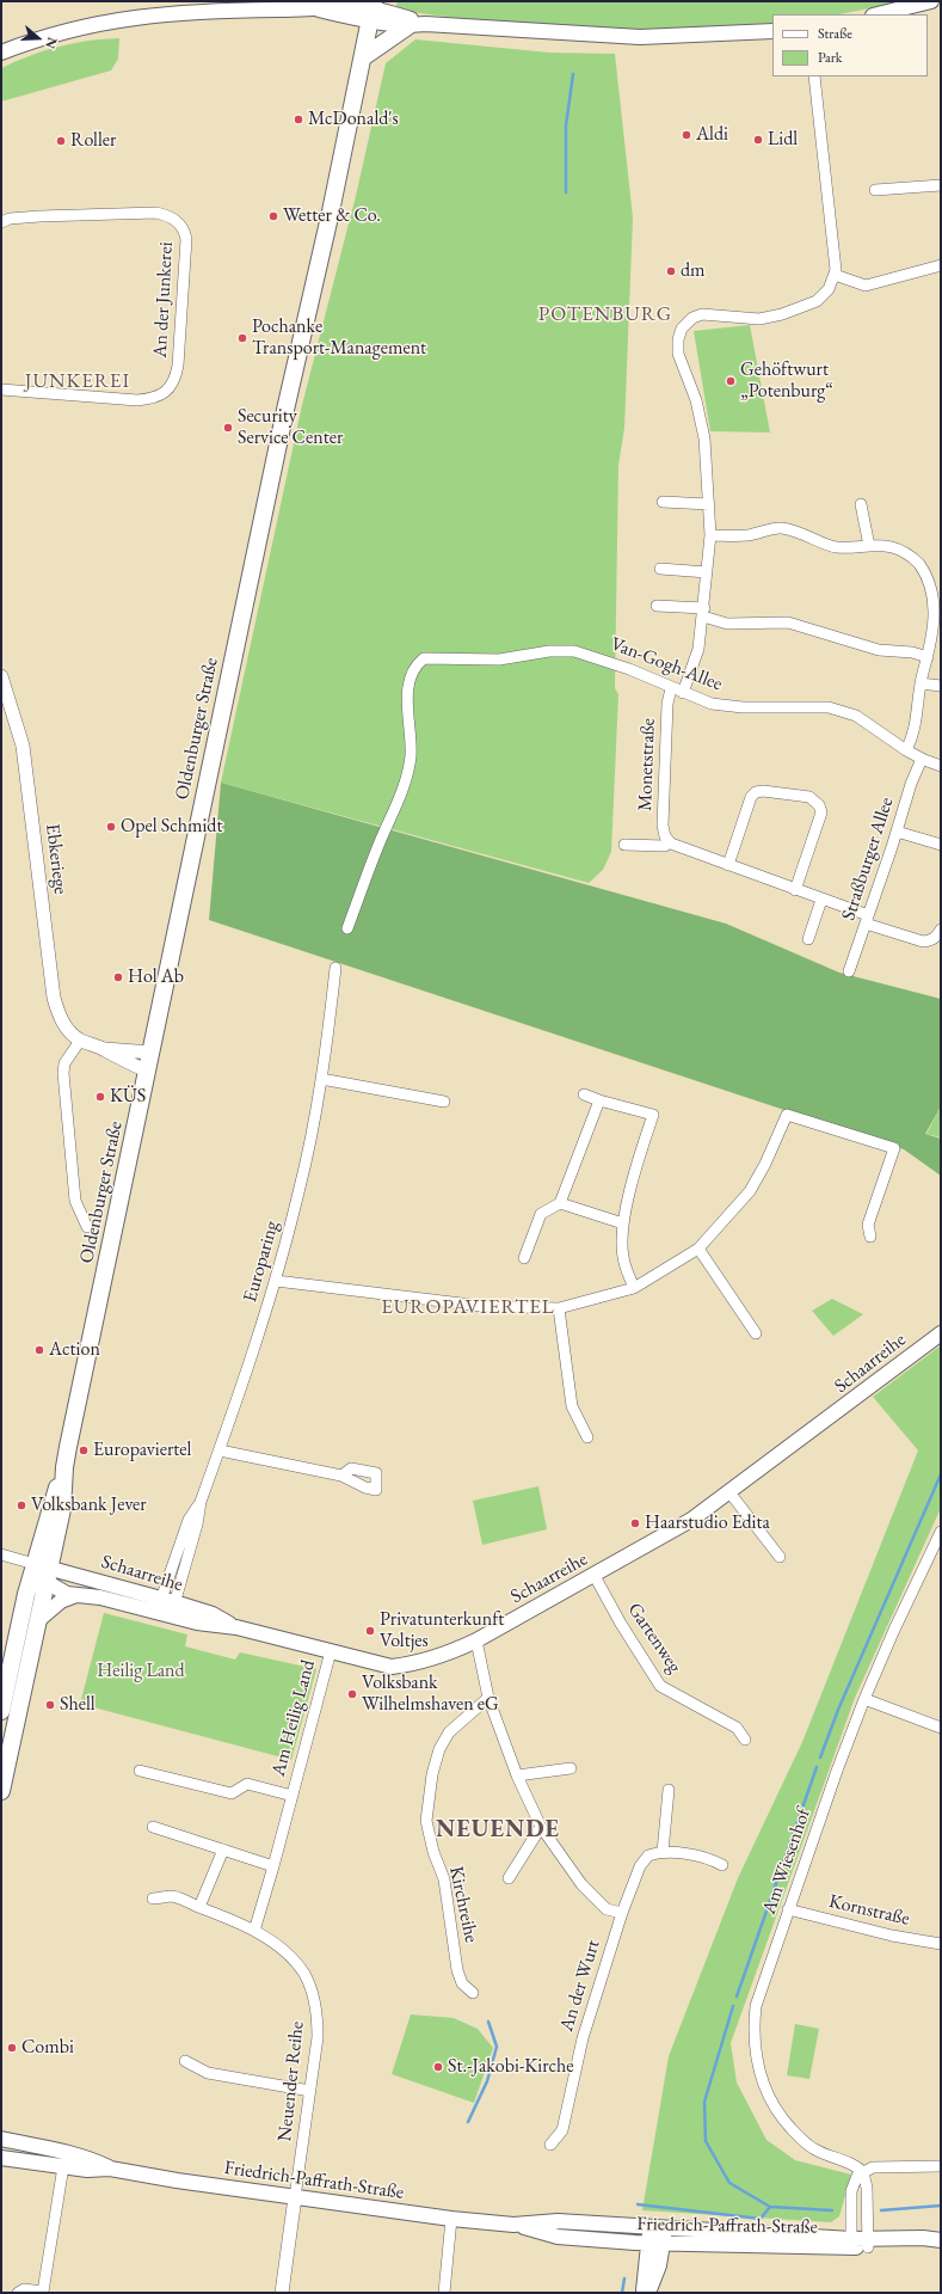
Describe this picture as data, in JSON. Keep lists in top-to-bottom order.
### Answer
{
  "streets": {
    "main road": ["Oldenburger Straße", "Schaarreihe", "Friedrich-Paffrath-Straße"],
    "street": [
      "An der Junkerei",
      "Van-Gogh-Allee",
      "Monetstraße",
      "Ebkeriege",
      "Straßburger Allee",
      "Europaring",
      "Gartenweg",
      "Am Heilig Land",
      "Am Wiesenhof",
      "Kirchreihe",
      "Kornstraße",
      "An der Wurt",
      "Neuender Reihe"
    ]
  },
  "crossings": [
    ["Van-Gogh-Allee", "Monetstraße"],
    ["Van-Gogh-Allee", "Straßburger Allee"],
    ["Oldenburger Straße", "Schaarreihe"],
    ["Europaring", "Schaarreihe"],
    ["Schaarreihe", "Gartenweg"],
    ["Schaarreihe", "Am Heilig Land"],
    ["Am Heilig Land", "Neuender Reihe"],
    ["Am Wiesenhof", "Kornstraße"],
    ["Neuender Reihe", "Friedrich-Paffrath-Straße"]
  ],
  "districts": [
    "POTENBURG",
    "JUNKEREI",
    "EUROPAVIERTEL",
    "NEUENDE"
  ],
  "parks": ["Heilig Land"],
  "places": [
    "McDonald's",
    "Aldi",
    "Lidl",
    "Roller",
    "Wetter & Co.",
    "dm",
    "Pochanke Transport-Management",
    "Gehöftwurt „Potenburg“",
    "Security Service Center",
    "Opel Schmidt",
    "Hol Ab",
    "KÜS",
    "Action",
    "Europaviertel",
    "Volksbank Jever",
    "Haarstudio Edita",
    "Privatunterkunft Voltjes",
    "Volksbank Wilhelmshaven eG",
    "Shell",
    "Combi",
    "St.-Jakobi-Kirche"
  ],
  "legend": ["Straße", "Park"],
  "north": "right"
}
